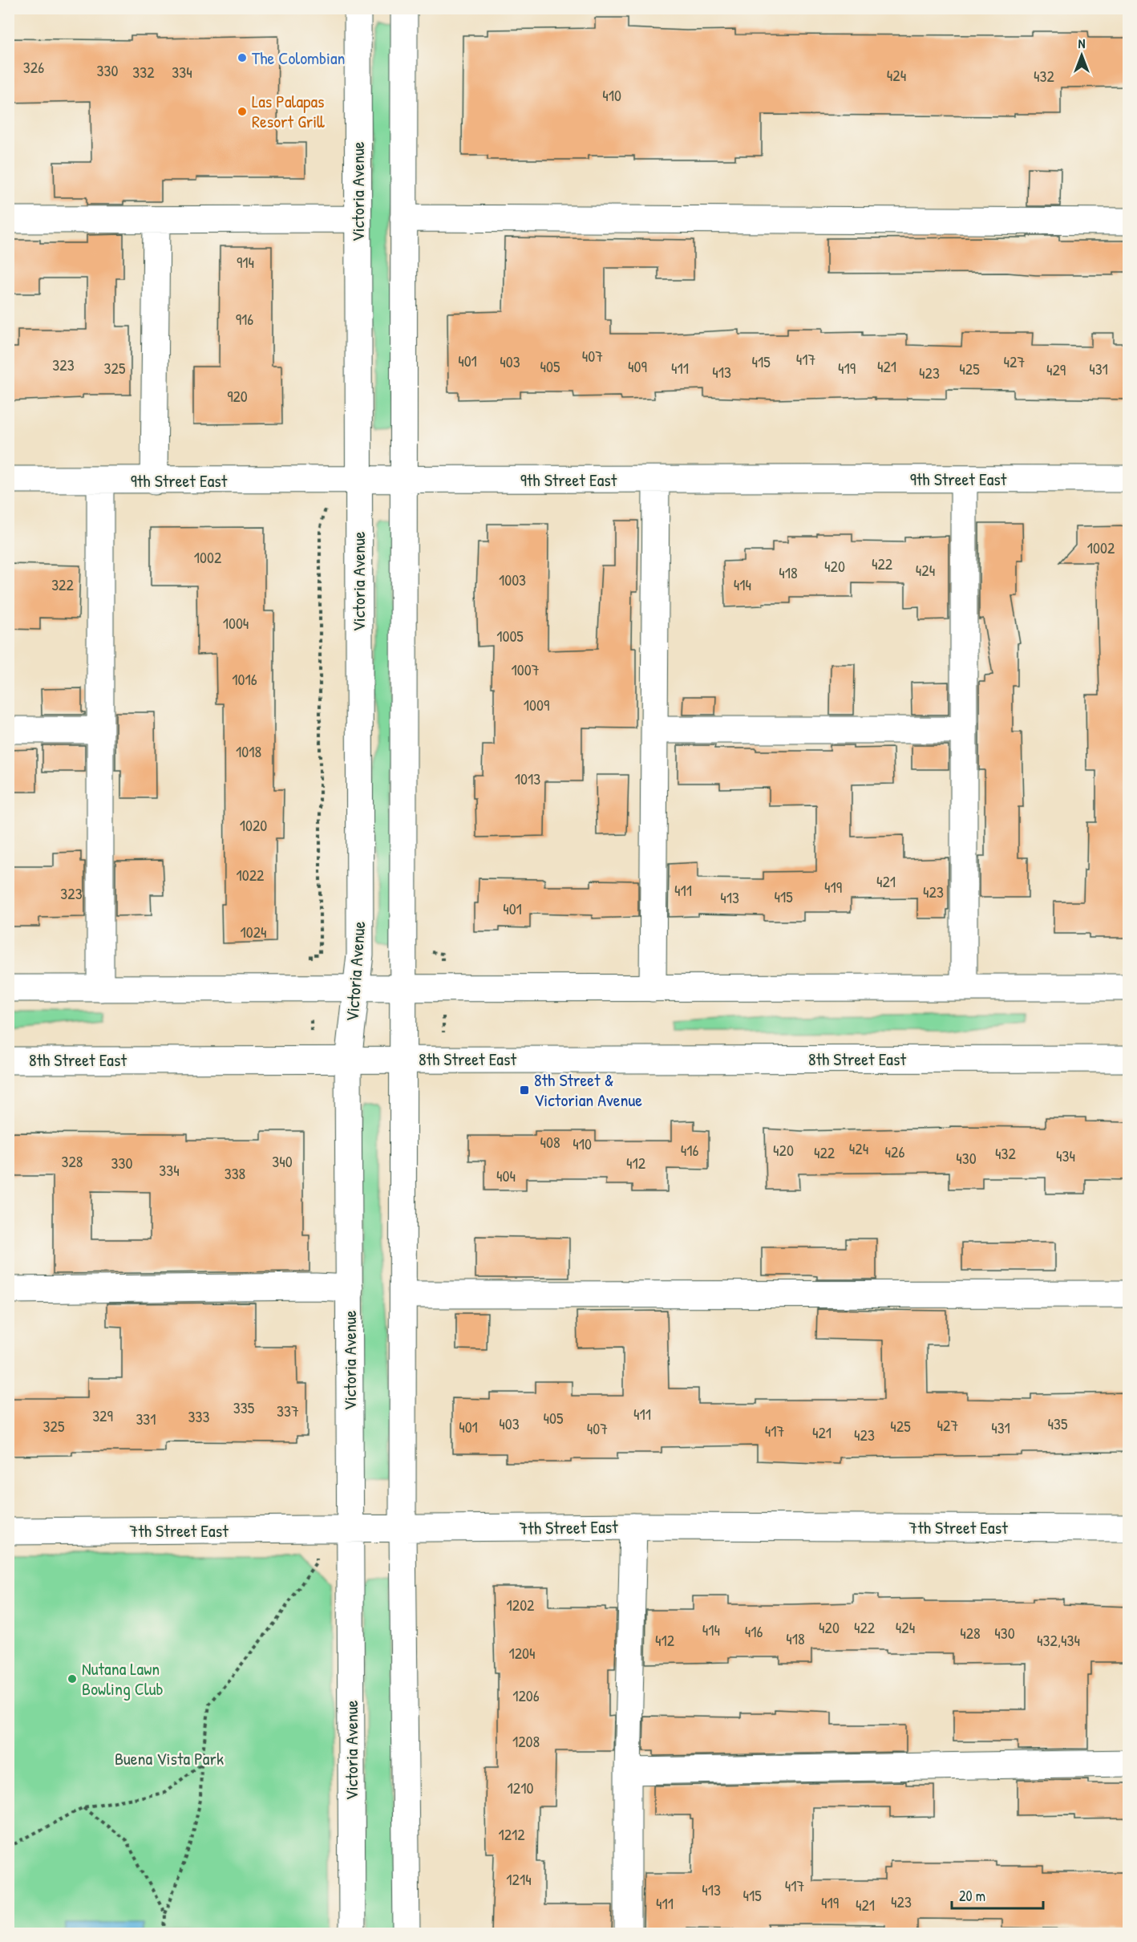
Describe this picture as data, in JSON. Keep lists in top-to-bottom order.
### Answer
{
  "streets": {
    "street": [
      "Victoria Avenue",
      "9th Street East",
      "8th Street East",
      "7th Street East"
    ]
  },
  "crossings": [
    ["Victoria Avenue", "9th Street East"],
    ["Victoria Avenue", "8th Street East"],
    ["Victoria Avenue", "7th Street East"]
  ],
  "parks": ["Buena Vista Park"],
  "places": {
    "other": ["The Colombian", "Las Palapas Resort Grill", "Nutana Lawn Bowling Club"],
    "transit": ["8th Street & Victorian Avenue"]
  },
  "house_numbers": [
    "326",
    "330",
    "332",
    "334",
    "424",
    "432",
    "410",
    "914",
    "916",
    "407",
    "417",
    "401",
    "403",
    "415",
    "427",
    "323",
    "405",
    "409",
    "421",
    "325",
    "411",
    "419",
    "425",
    "431",
    "429",
    "413",
    "423",
    "920",
    "1002",
    "1002",
    "422",
    "420",
    "424",
    "418",
    "1003",
    "322",
    "414",
    "1004",
    "1005",
    "1007",
    "1016",
    "1009",
    "1018",
    "1013",
    "1020",
    "1022",
    "421",
    "419",
    "411",
    "423",
    "323",
    "415",
    "413",
    "401",
    "1024",
    "408",
    "410",
    "424",
    "416",
    "420",
    "426",
    "422",
    "432",
    "434",
    "430",
    "328",
    "340",
    "330",
    "412",
    "334",
    "338",
    "404",
    "335",
    "337",
    "411",
    "329",
    "333",
    "405",
    "331",
    "403",
    "435",
    "427",
    "325",
    "425",
    "401",
    "431",
    "407",
    "417",
    "421",
    "423",
    "1202",
    "420",
    "422",
    "424",
    "414",
    "416",
    "428",
    "430",
    "418",
    "412",
    "432,434",
    "1204",
    "1206",
    "1208",
    "1210",
    "1212",
    "1214",
    "417",
    "413",
    "415",
    "423",
    "419",
    "411",
    "421"
  ],
  "scale_bar": "20 m",
  "north": "top"
}
